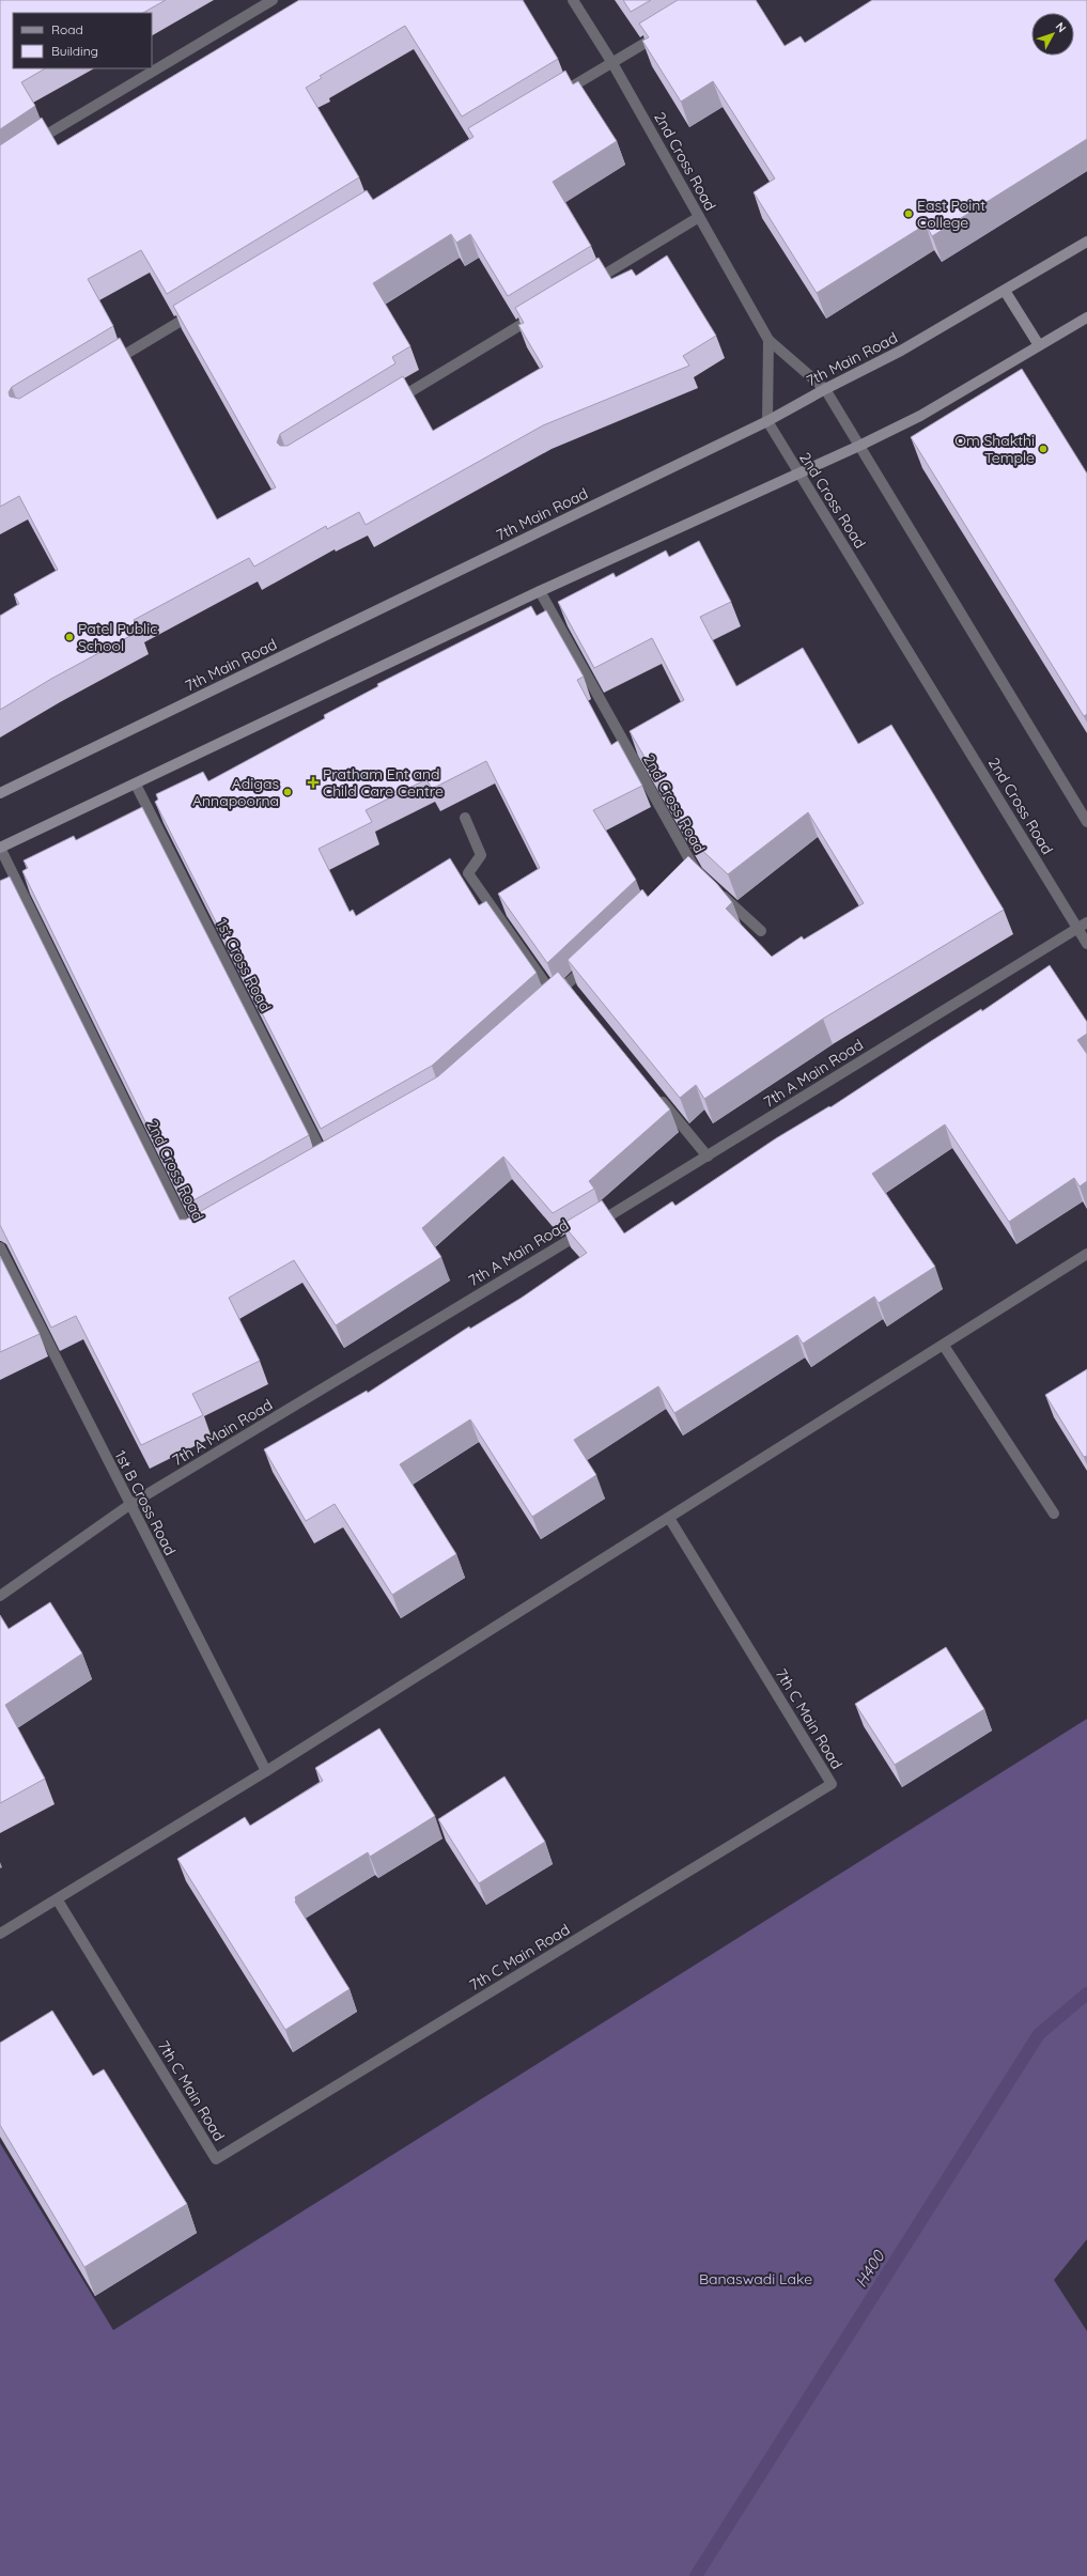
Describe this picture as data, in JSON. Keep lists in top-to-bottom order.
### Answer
{
  "streets": {
    "main road": ["7th Main Road"],
    "street": [
      "2nd Cross Road",
      "1st Cross Road",
      "7th A Main Road",
      "1st B Cross Road",
      "7th C Main Road"
    ]
  },
  "crossings": [
    ["2nd Cross Road", "7th Main Road"],
    ["2nd Cross Road", "7th A Main Road"],
    ["7th A Main Road", "1st B Cross Road"]
  ],
  "water": ["H400"],
  "parks": ["Banaswadi Lake"],
  "places": {
    "other": [
      "East Point College",
      "Om Shakthi Temple",
      "Patel Public School",
      "Adigas Annapoorna"
    ],
    "health": ["Pratham Ent and Child Care Centre"]
  },
  "legend": ["Road", "Building"],
  "north": "top right"
}
